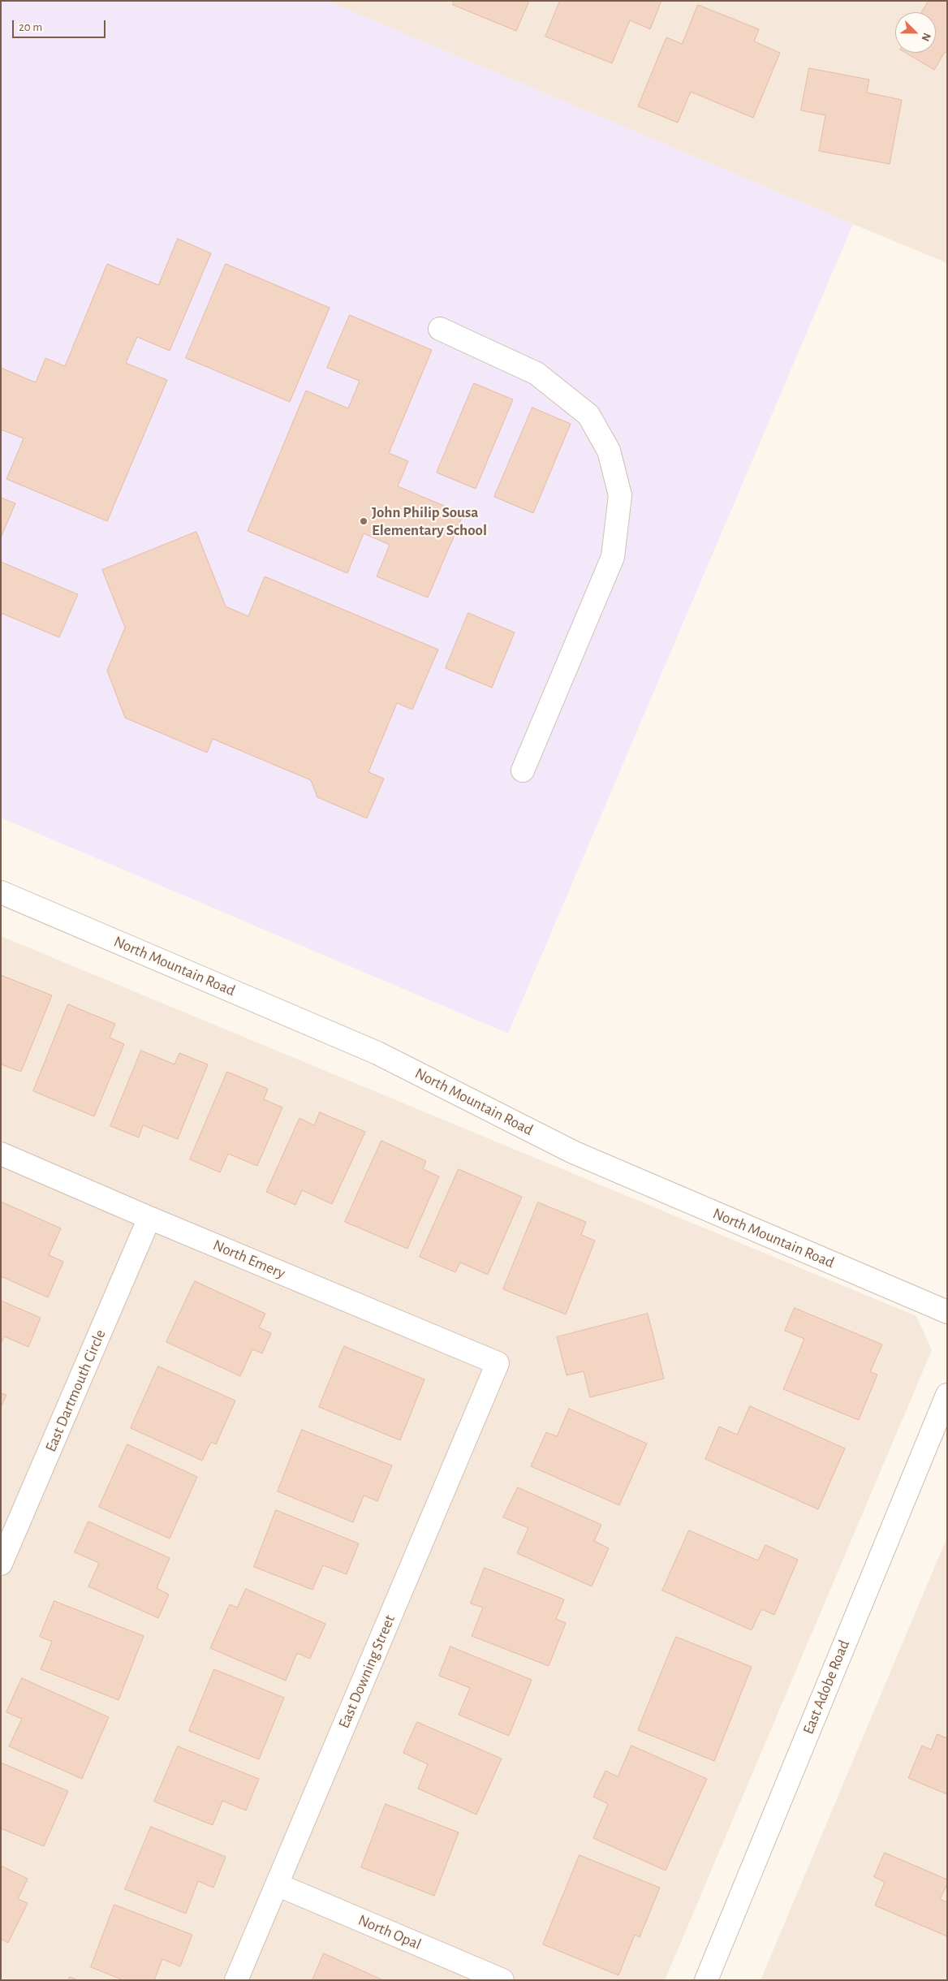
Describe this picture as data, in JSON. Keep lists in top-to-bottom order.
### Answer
{
  "streets": {
    "street": [
      "North Mountain Road",
      "North Emery",
      "East Dartmouth Circle",
      "East Downing Street",
      "East Adobe Road",
      "North Opal"
    ]
  },
  "crossings": [
    ["North Emery", "East Dartmouth Circle"],
    ["North Emery", "East Downing Street"],
    ["East Downing Street", "North Opal"]
  ],
  "places": ["John Philip Sousa Elementary School"],
  "scale_bar": "20 m",
  "north": "bottom right"
}
